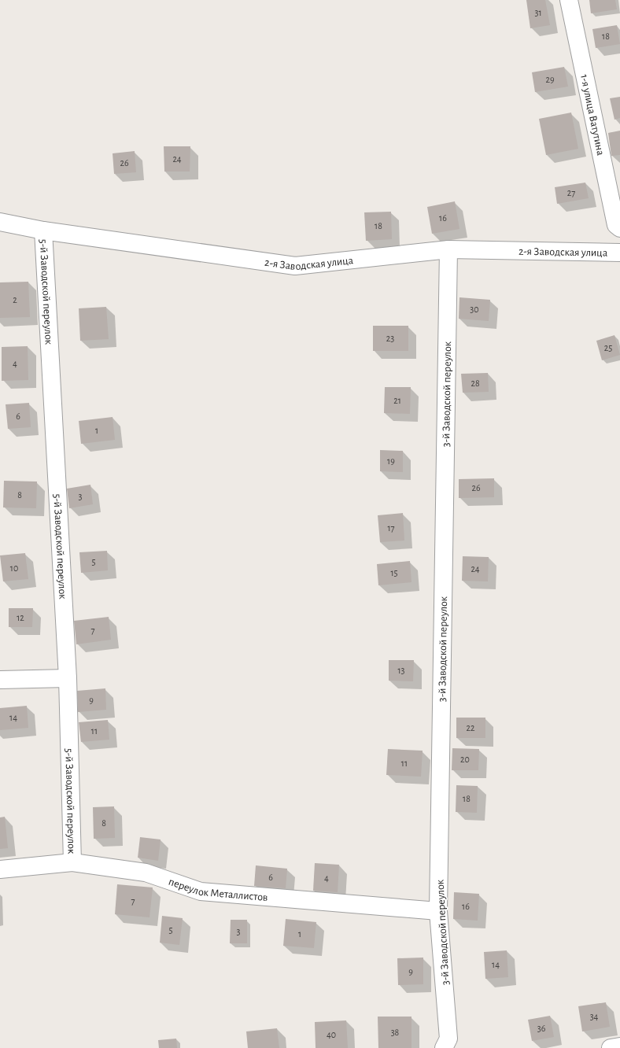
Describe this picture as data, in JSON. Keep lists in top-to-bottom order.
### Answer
{
  "streets": {
    "street": [
      "1-я улица Ватутина",
      "2-я Заводская улица",
      "5-й Заводской переулок",
      "3-й Заводской переулок",
      "переулок Металлистов"
    ]
  },
  "crossings": [
    ["2-я Заводская улица", "5-й Заводской переулок"],
    ["2-я Заводская улица", "3-й Заводской переулок"],
    ["5-й Заводской переулок", "переулок Металлистов"],
    ["3-й Заводской переулок", "переулок Металлистов"]
  ],
  "house_numbers": [
    "31",
    "18",
    "29",
    "24",
    "26",
    "27",
    "16",
    "18",
    "2",
    "30",
    "23",
    "25",
    "4",
    "28",
    "21",
    "6",
    "1",
    "19",
    "26",
    "8",
    "3",
    "17",
    "5",
    "10",
    "24",
    "15",
    "12",
    "7",
    "13",
    "9",
    "14",
    "22",
    "11",
    "20",
    "11",
    "18",
    "8",
    "6",
    "4",
    "7",
    "16",
    "5",
    "3",
    "1",
    "14",
    "9",
    "34",
    "36",
    "38",
    "40"
  ]
}
